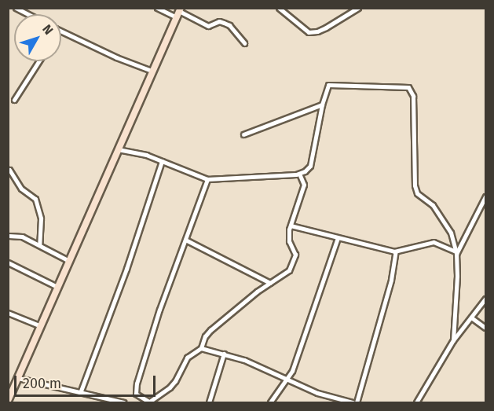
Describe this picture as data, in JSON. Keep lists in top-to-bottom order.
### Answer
{
  "scale_bar": "200 m",
  "north": "top right"
}
